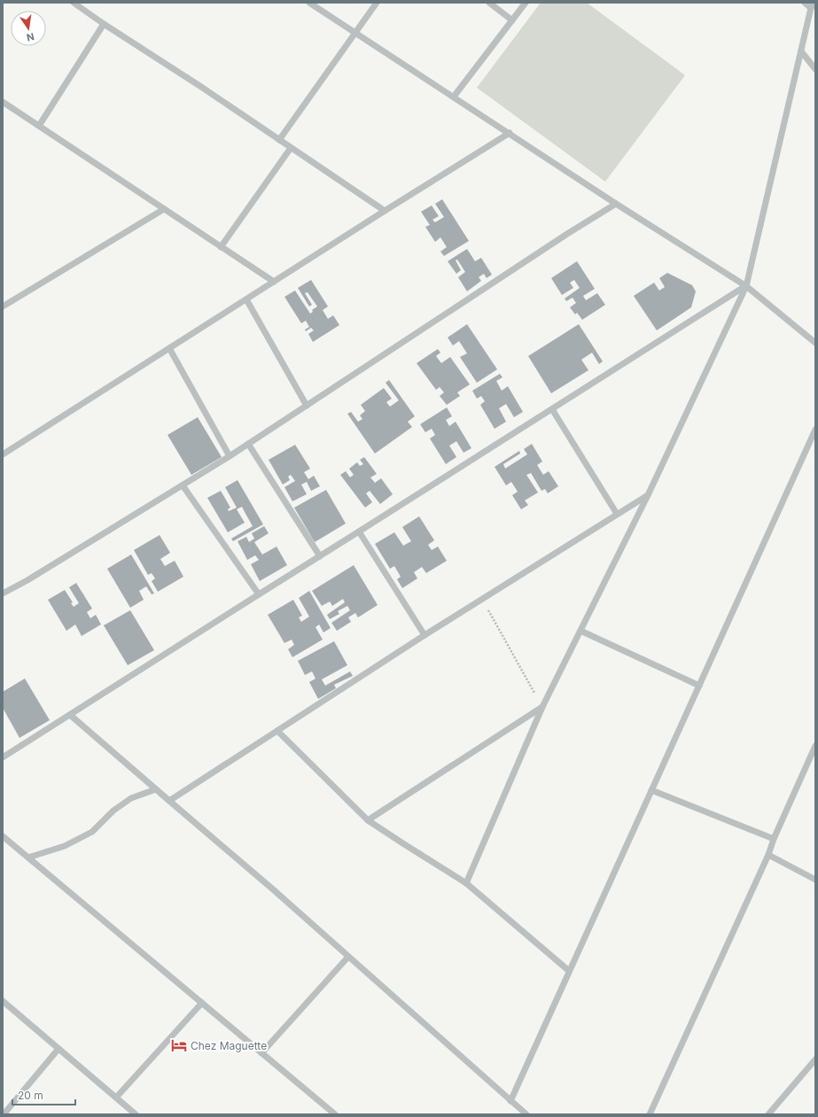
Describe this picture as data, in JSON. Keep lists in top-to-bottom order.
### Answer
{
  "places": {
    "hotel": ["Chez Maguette"]
  },
  "scale_bar": "20 m",
  "north": "bottom"
}
